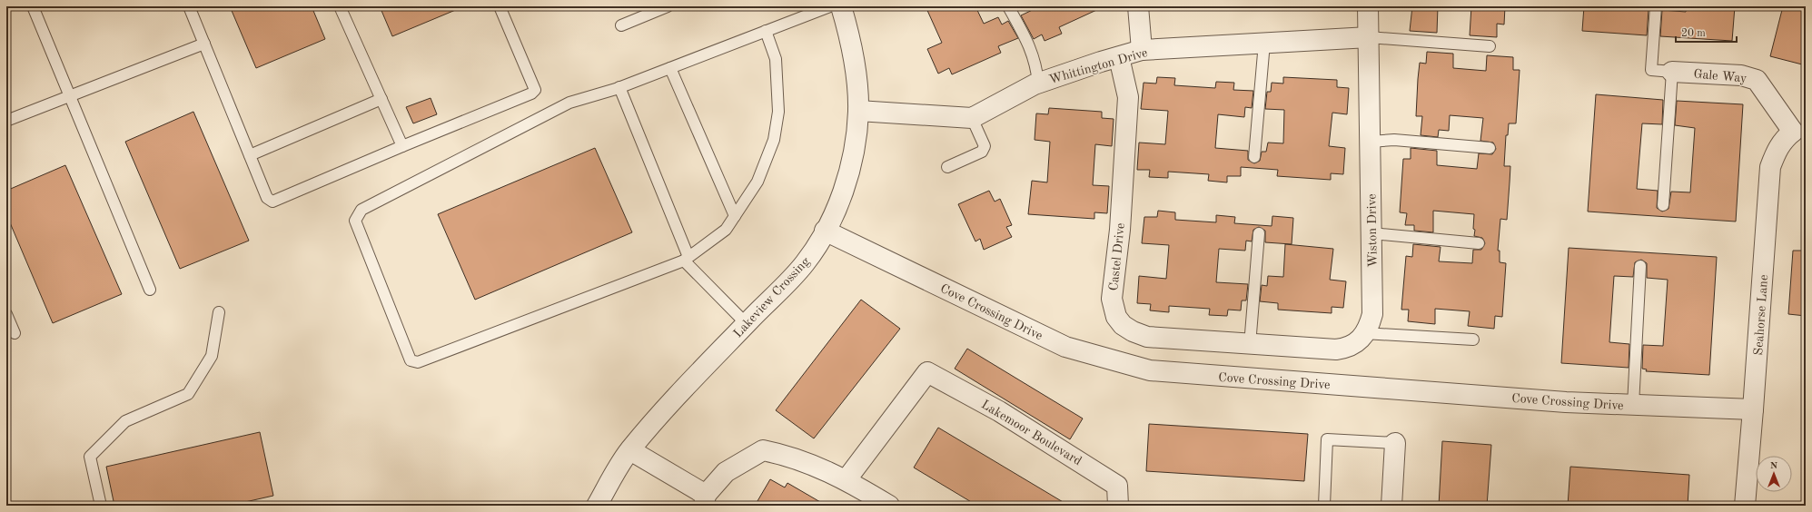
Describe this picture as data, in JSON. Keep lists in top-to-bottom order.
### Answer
{
  "streets": {
    "street": [
      "Whittington Drive",
      "Gale Way",
      "Wiston Drive",
      "Castel Drive",
      "Lakeview Crossing",
      "Cove Crossing Drive",
      "Seahorse Lane",
      "Lakemoor Boulevard"
    ]
  },
  "crossings": [
    ["Whittington Drive", "Wiston Drive"],
    ["Whittington Drive", "Castel Drive"],
    ["Gale Way", "Seahorse Lane"],
    ["Wiston Drive", "Castel Drive"],
    ["Lakeview Crossing", "Cove Crossing Drive"],
    ["Cove Crossing Drive", "Seahorse Lane"]
  ],
  "scale_bar": "20 m",
  "north": "top"
}
